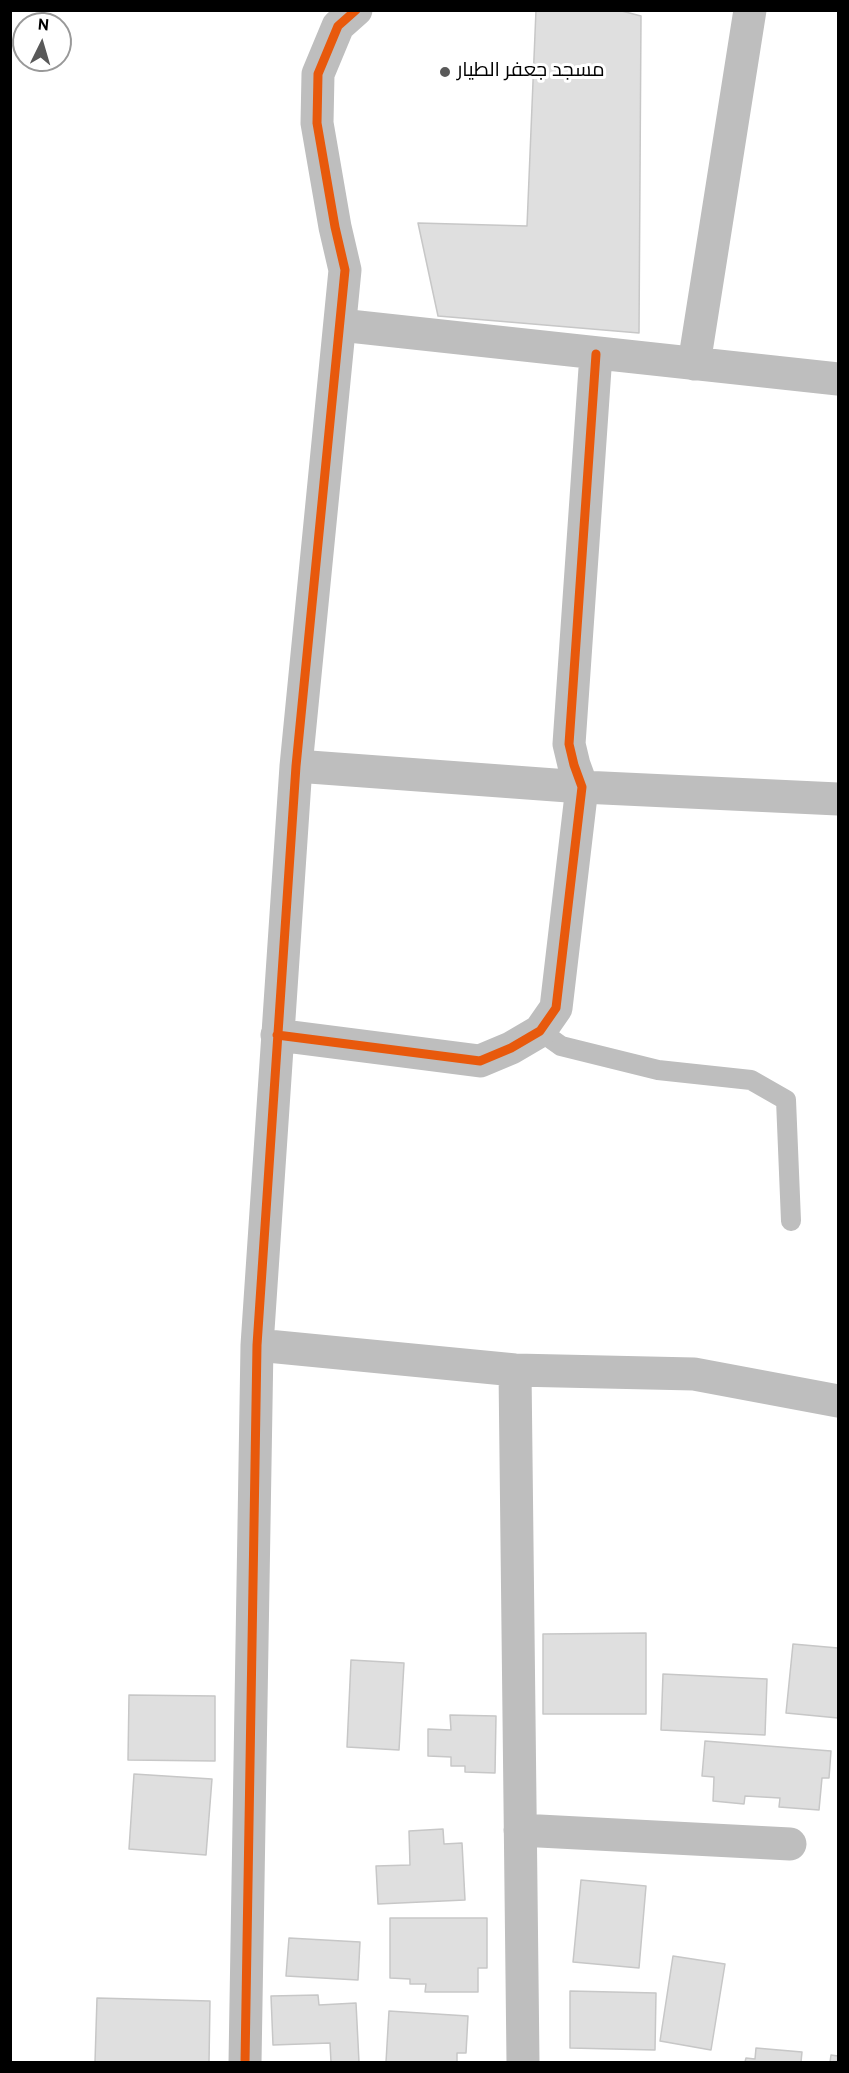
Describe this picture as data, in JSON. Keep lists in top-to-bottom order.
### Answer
{
  "places": ["مسجد جعفر الطيار"],
  "north": "top"
}
